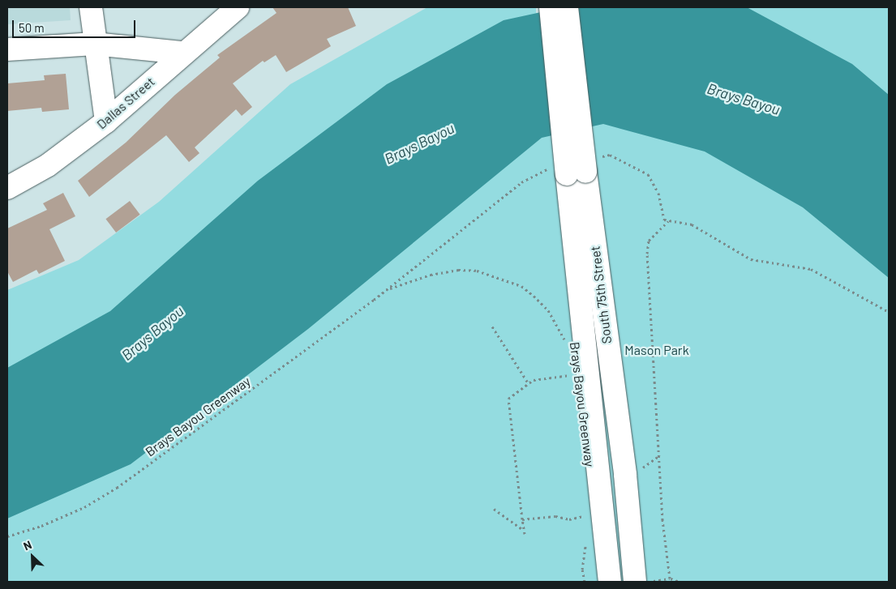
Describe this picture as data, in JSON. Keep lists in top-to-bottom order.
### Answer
{
  "streets": {
    "main road": ["Dallas Street", "South 75th Street"],
    "path": ["Brays Bayou Greenway"]
  },
  "crossings": [
    ["South 75th Street", "Brays Bayou Greenway"]
  ],
  "water": ["Brays Bayou"],
  "parks": ["Mason Park"],
  "scale_bar": "50 m",
  "north": "top left"
}
